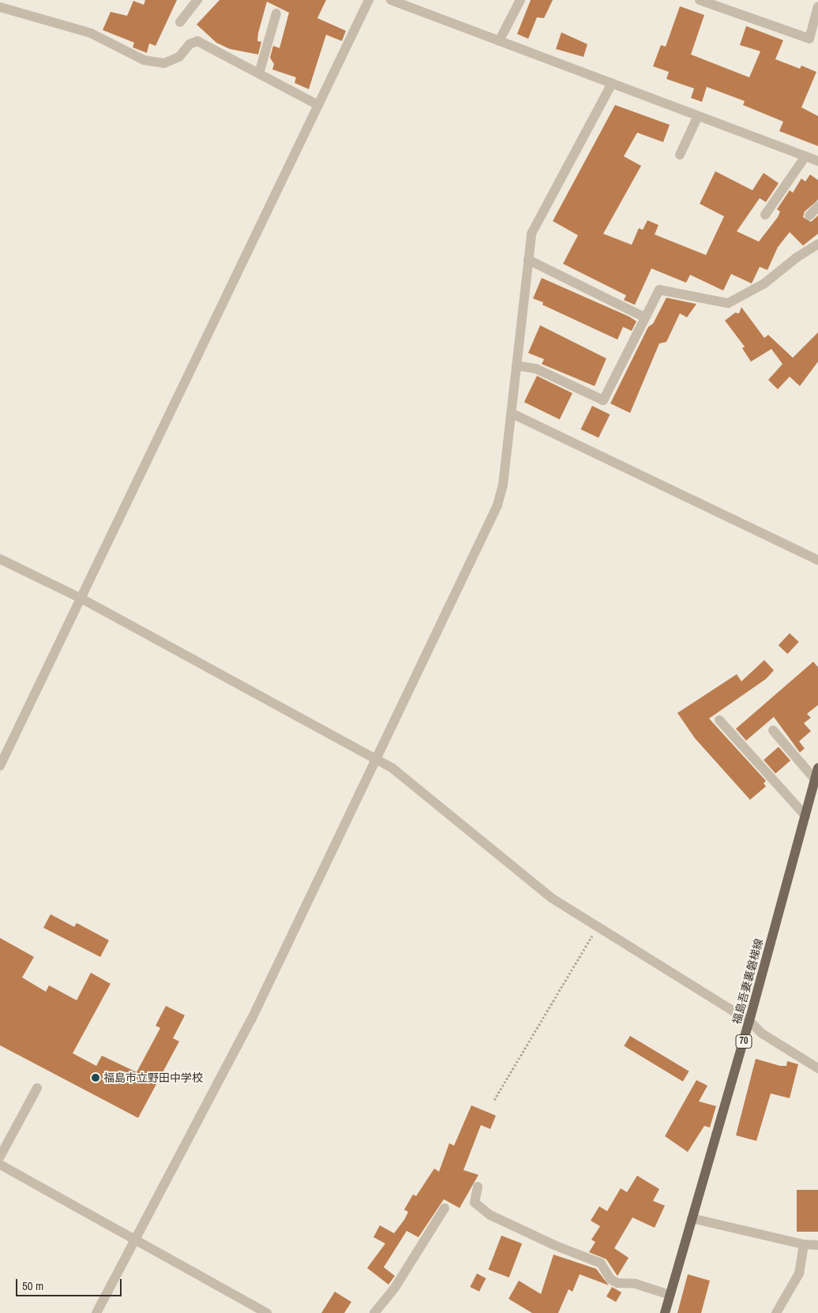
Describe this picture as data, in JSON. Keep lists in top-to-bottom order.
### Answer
{
  "streets": {
    "main road": ["福島吾妻裏磐梯線", "70"]
  },
  "places": ["福島市立野田中学校"],
  "scale_bar": "50 m"
}
